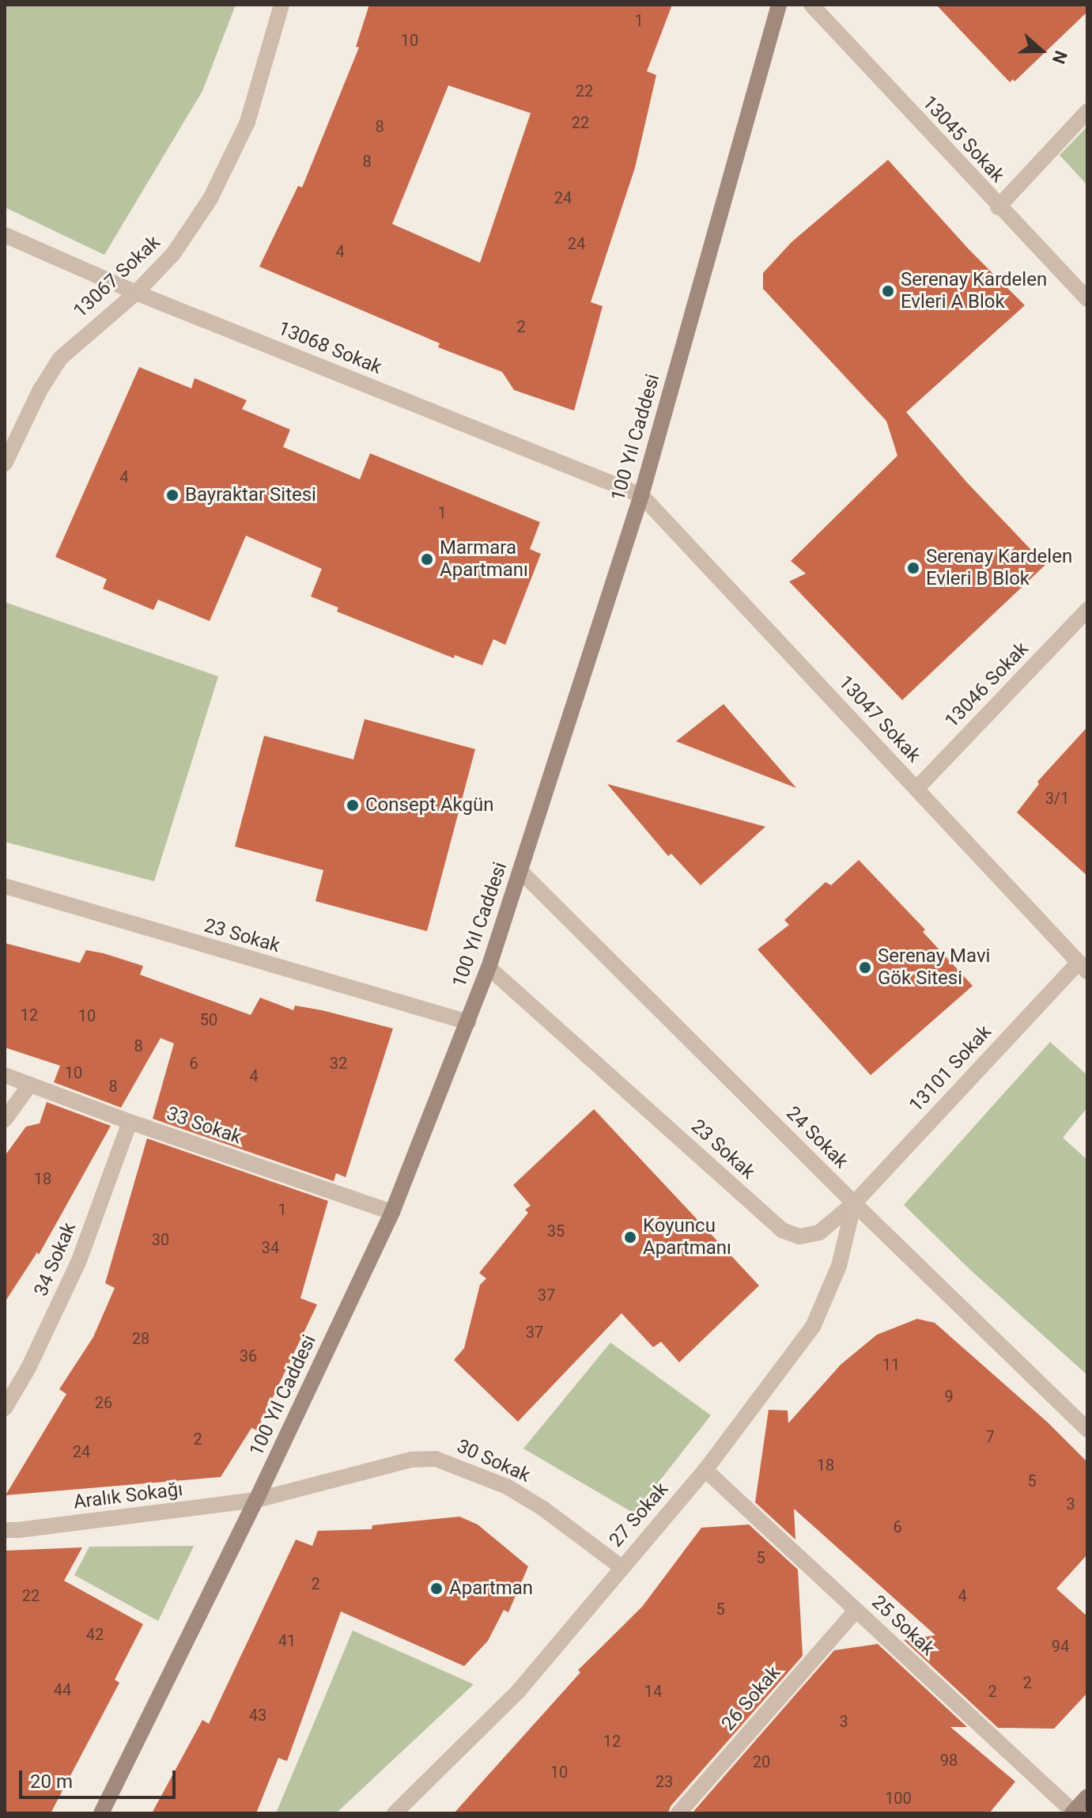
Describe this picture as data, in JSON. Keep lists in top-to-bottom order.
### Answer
{
  "streets": {
    "street": [
      "13045 Sokak",
      "13067 Sokak",
      "13068 Sokak",
      "100 Yıl Caddesi",
      "13046 Sokak",
      "13047 Sokak",
      "23 Sokak",
      "13101 Sokak",
      "33 Sokak",
      "24 Sokak",
      "34 Sokak",
      "30 Sokak",
      "Aralık Sokağı",
      "27 Sokak",
      "25 Sokak",
      "26 Sokak"
    ]
  },
  "crossings": [
    ["13067 Sokak", "13068 Sokak"],
    ["13068 Sokak", "100 Yıl Caddesi"],
    ["13068 Sokak", "13047 Sokak"],
    ["100 Yıl Caddesi", "13047 Sokak"],
    ["100 Yıl Caddesi", "23 Sokak"],
    ["100 Yıl Caddesi", "33 Sokak"],
    ["100 Yıl Caddesi", "24 Sokak"],
    ["100 Yıl Caddesi", "30 Sokak"],
    ["100 Yıl Caddesi", "Aralık Sokağı"],
    ["13046 Sokak", "13047 Sokak"],
    ["13047 Sokak", "13101 Sokak"],
    ["23 Sokak", "13101 Sokak"],
    ["23 Sokak", "24 Sokak"],
    ["23 Sokak", "27 Sokak"],
    ["13101 Sokak", "24 Sokak"],
    ["13101 Sokak", "27 Sokak"],
    ["33 Sokak", "34 Sokak"],
    ["24 Sokak", "27 Sokak"],
    ["30 Sokak", "Aralık Sokağı"],
    ["30 Sokak", "27 Sokak"],
    ["27 Sokak", "25 Sokak"],
    ["25 Sokak", "26 Sokak"]
  ],
  "places": [
    "Serenay Kardelen Evleri A Blok",
    "Bayraktar Sitesi",
    "Marmara Apartmanı",
    "Serenay Kardelen Evleri B Blok",
    "Consept Akgün",
    "Serenay Mavi Gök Sitesi",
    "Koyuncu Apartmanı",
    "Apartman"
  ],
  "house_numbers": [
    "1",
    "10",
    "22",
    "22",
    "8",
    "8",
    "24",
    "24",
    "4",
    "2",
    "4",
    "1",
    "3/1",
    "12",
    "10",
    "50",
    "8",
    "6",
    "32",
    "10",
    "4",
    "8",
    "18",
    "1",
    "35",
    "30",
    "34",
    "37",
    "37",
    "28",
    "36",
    "11",
    "9",
    "26",
    "7",
    "2",
    "24",
    "18",
    "5",
    "3",
    "6",
    "5",
    "2",
    "22",
    "4",
    "5",
    "42",
    "41",
    "94",
    "2",
    "44",
    "14",
    "2",
    "43",
    "3",
    "12",
    "98",
    "20",
    "10",
    "23",
    "100"
  ],
  "scale_bar": "20 m",
  "north": "right"
}
